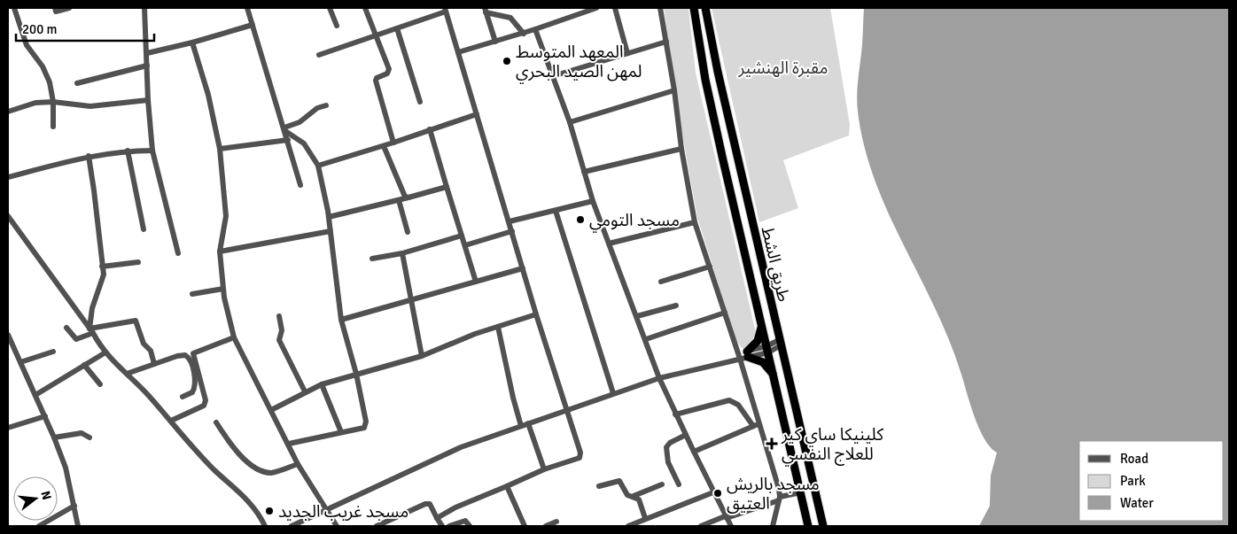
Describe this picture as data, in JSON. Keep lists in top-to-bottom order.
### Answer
{
  "streets": {
    "highway": ["طريق الشط"]
  },
  "parks": ["مقبرة الهنشير"],
  "places": {
    "other": [
      "المعهد المتوسط لمهن الصيد البحري",
      "مسجد التومي",
      "مسجد بالريش العتيق",
      "مسجد غريب الجديد"
    ],
    "health": ["كلينيكا ساي كير للعلاج النفسي"]
  },
  "legend": ["Road", "Park", "Water"],
  "scale_bar": "200 m",
  "north": "right"
}
